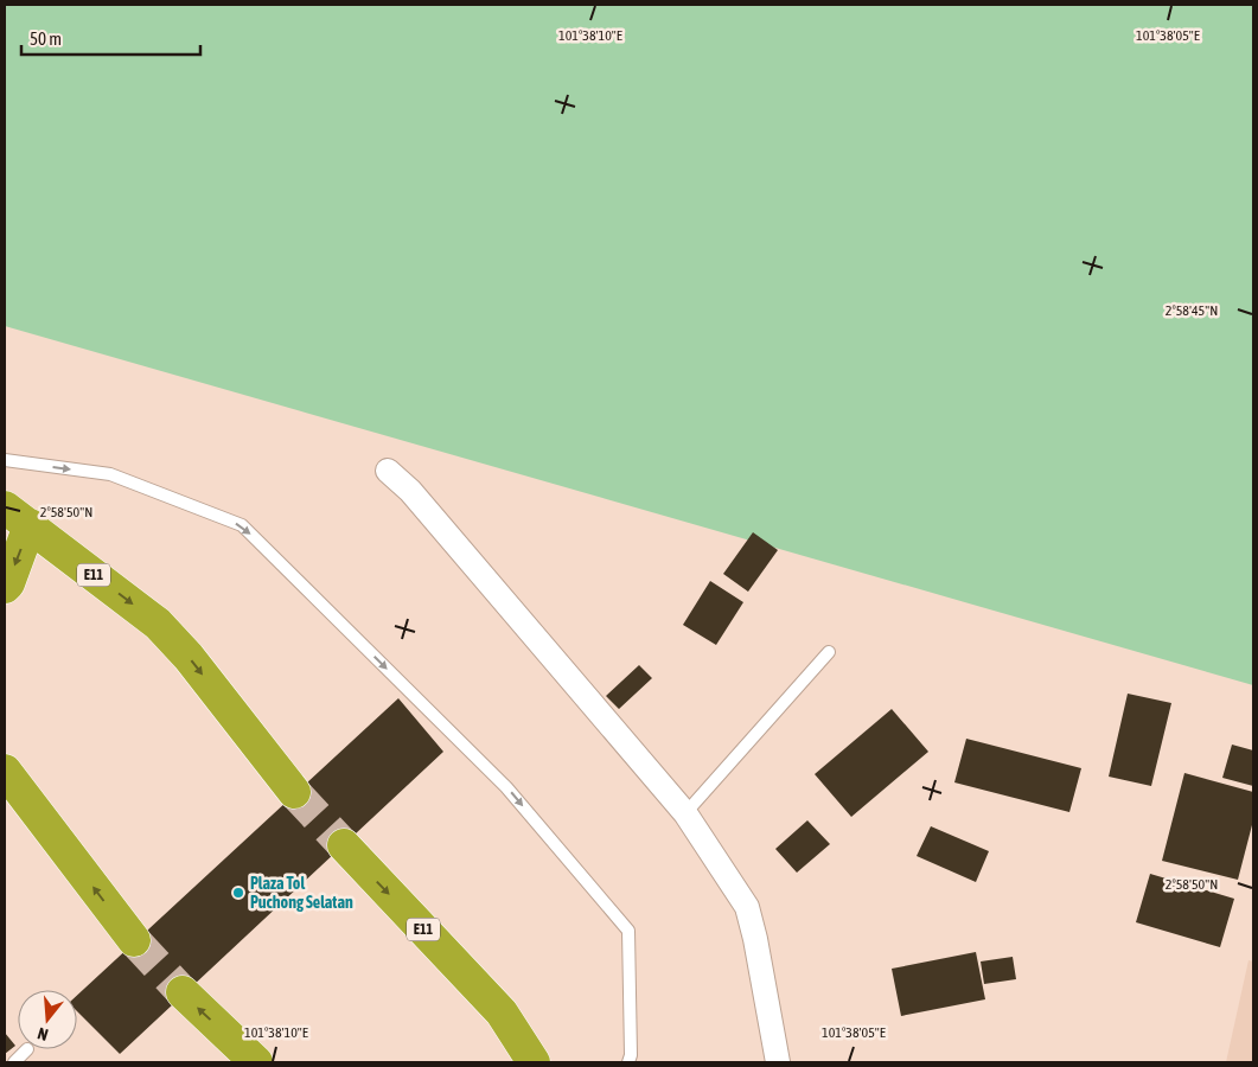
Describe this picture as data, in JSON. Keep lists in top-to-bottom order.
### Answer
{
  "streets": {
    "highway": ["E11"]
  },
  "places": ["Plaza Tol Puchong Selatan"],
  "scale_bar": "50 m",
  "north": "bottom",
  "coordinates": [
    "101°38'10\"E",
    "101°38'05\"E",
    "2°58'45\"N",
    "2°58'50\"N"
  ]
}
